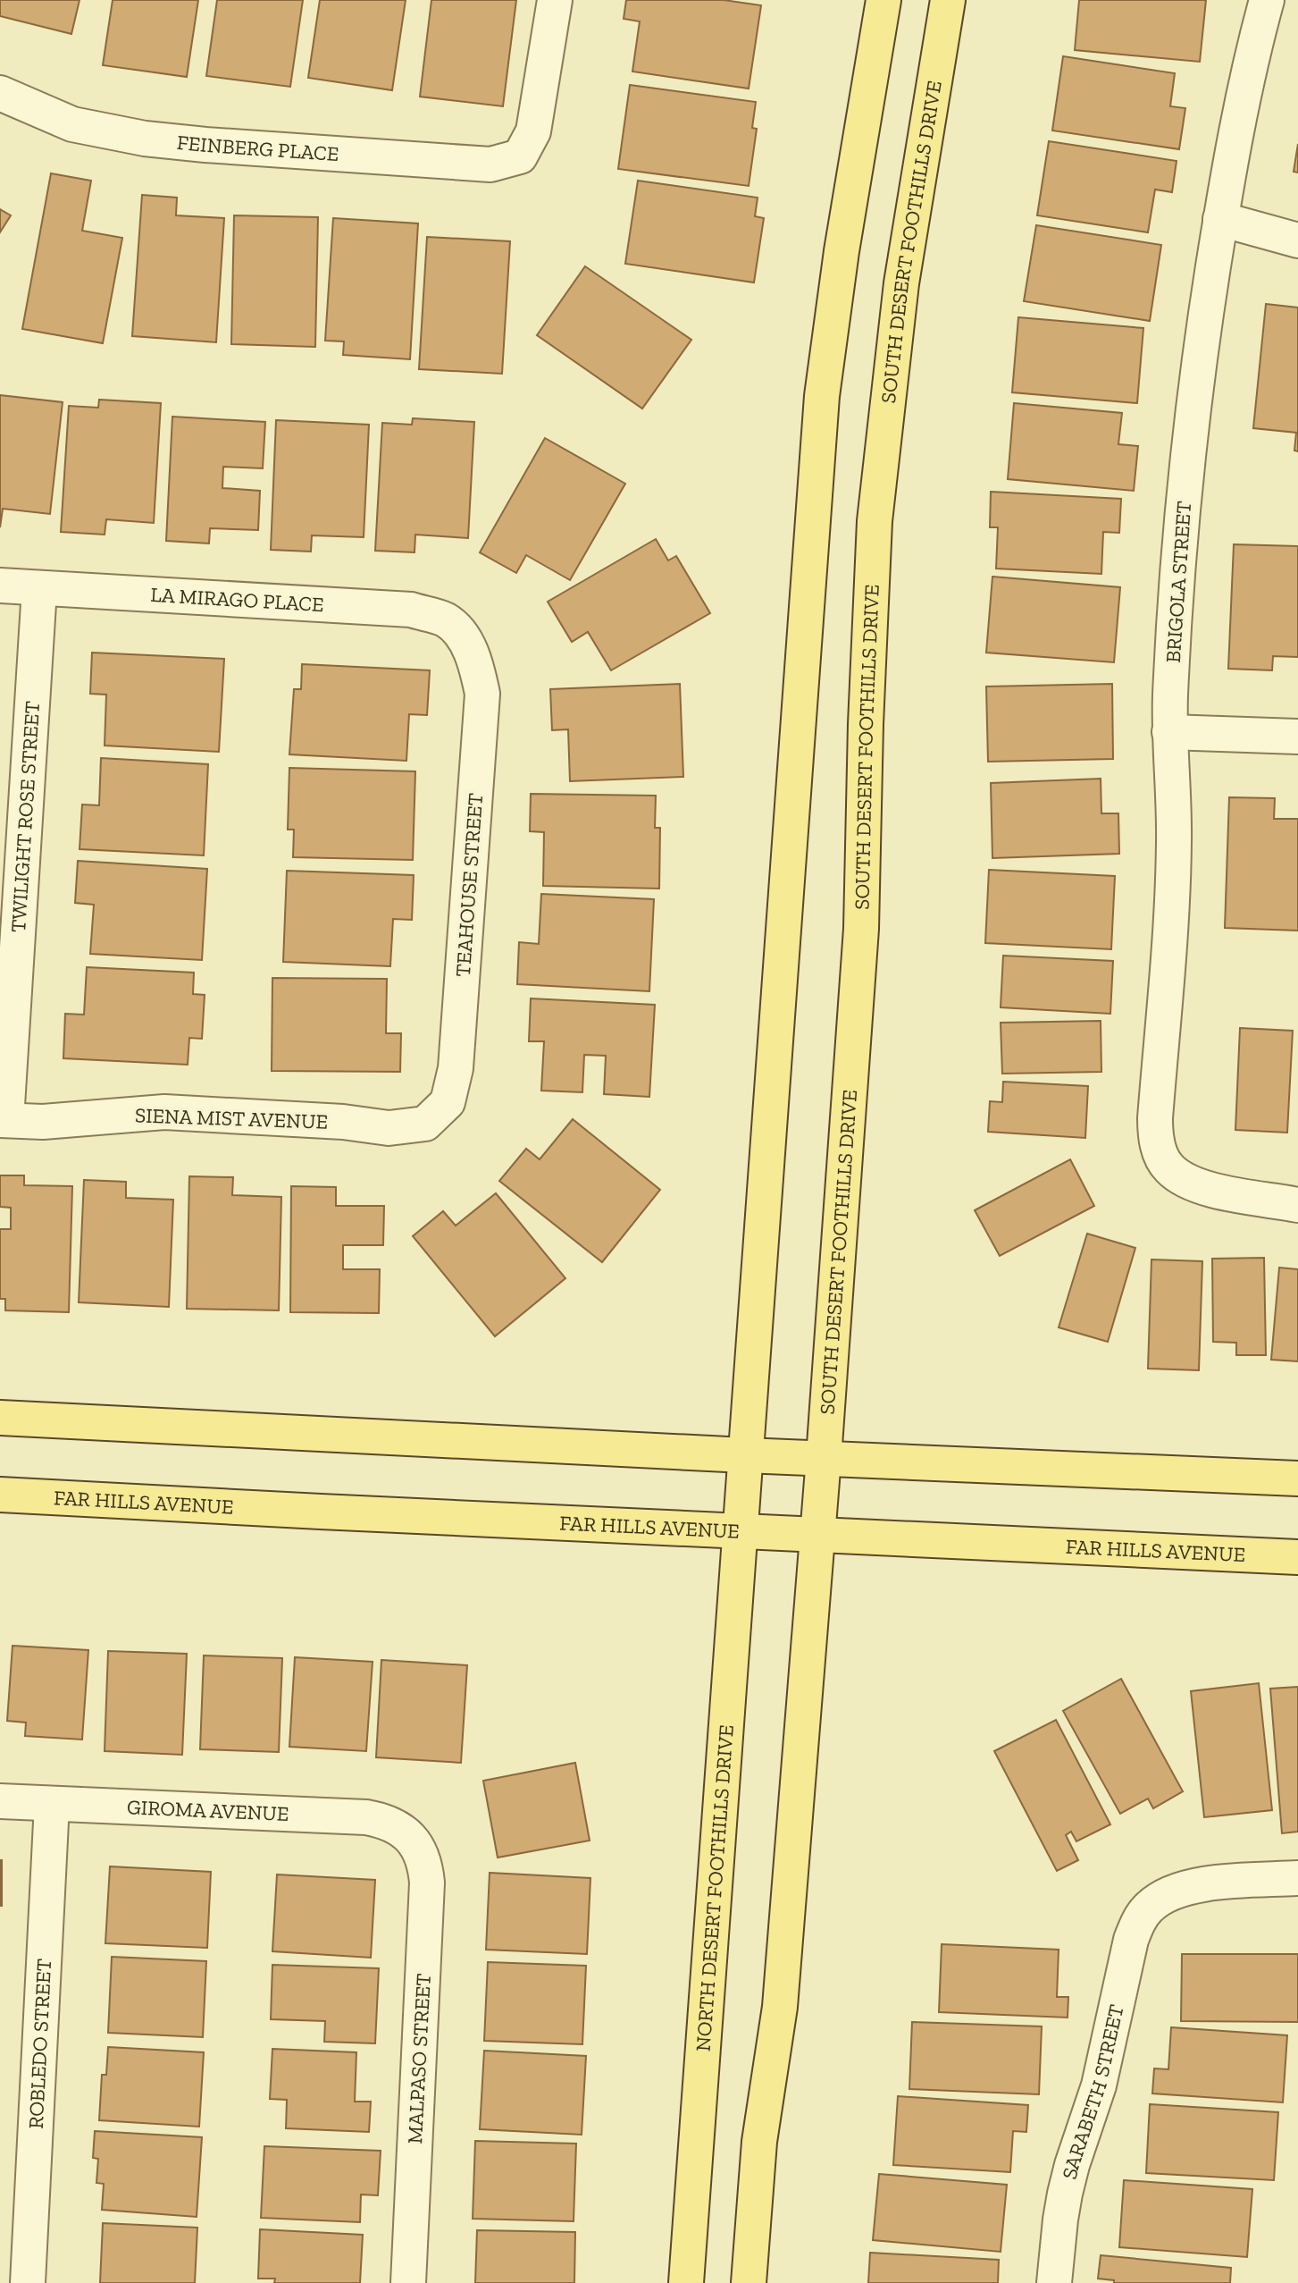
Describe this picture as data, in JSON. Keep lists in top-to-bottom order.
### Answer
{
  "streets": {
    "main road": ["SOUTH DESERT FOOTHILLS DRIVE", "FAR HILLS AVENUE", "NORTH DESERT FOOTHILLS DRIVE"],
    "street": [
      "FEINBERG PLACE",
      "BRIGOLA STREET",
      "LA MIRAGO PLACE",
      "TWILIGHT ROSE STREET",
      "TEAHOUSE STREET",
      "SIENA MIST AVENUE",
      "GIROMA AVENUE",
      "ROBLEDO STREET",
      "MALPASO STREET",
      "SARABETH STREET"
    ]
  },
  "crossings": [
    ["SOUTH DESERT FOOTHILLS DRIVE", "FAR HILLS AVENUE"],
    ["LA MIRAGO PLACE", "TWILIGHT ROSE STREET"],
    ["LA MIRAGO PLACE", "TEAHOUSE STREET"],
    ["TWILIGHT ROSE STREET", "SIENA MIST AVENUE"],
    ["TEAHOUSE STREET", "SIENA MIST AVENUE"],
    ["FAR HILLS AVENUE", "NORTH DESERT FOOTHILLS DRIVE"],
    ["GIROMA AVENUE", "ROBLEDO STREET"],
    ["GIROMA AVENUE", "MALPASO STREET"]
  ]
}
